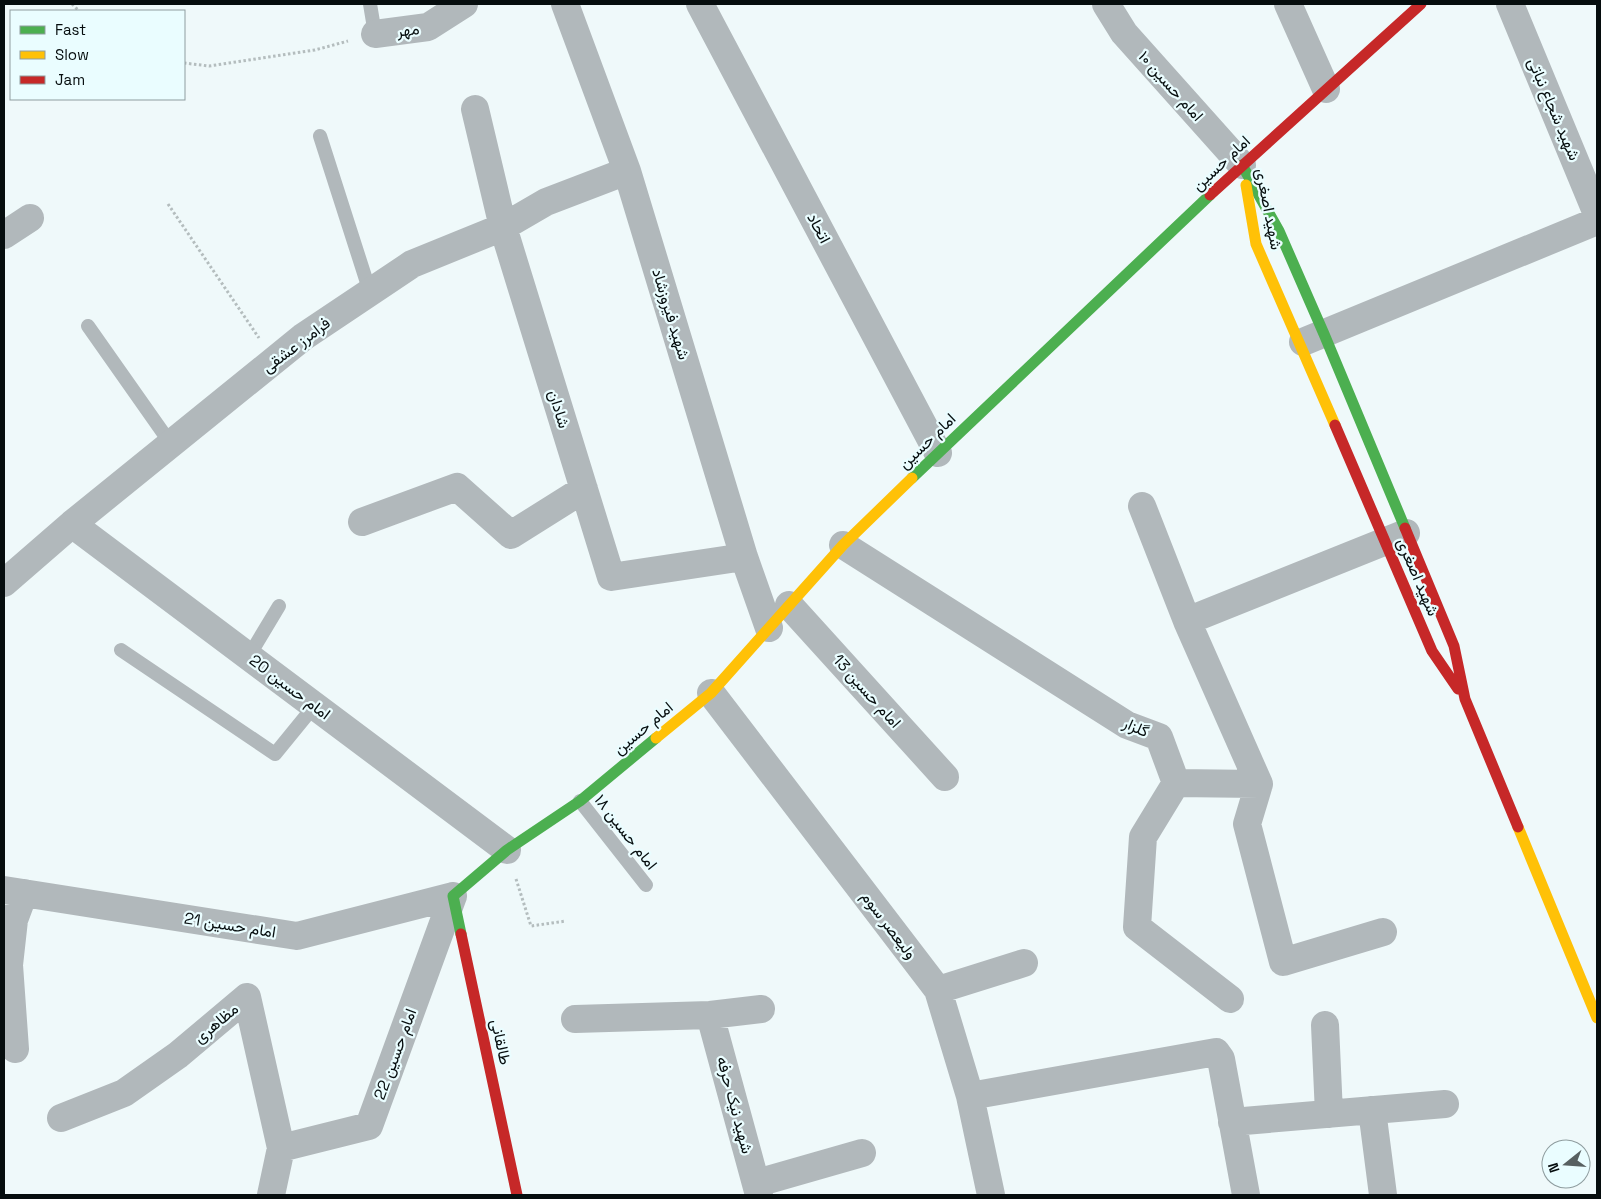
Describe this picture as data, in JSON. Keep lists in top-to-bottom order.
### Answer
{
  "streets": {
    "street": [
      "مهر",
      "امام حسین ۱۰",
      "شهید شجاع نباتی",
      "امام حسین",
      "شهید اصغری",
      "اتحاد",
      "شهید فیروزشاد",
      "فرامرز عشقی",
      "شادان",
      "امام حسین 20",
      "امام حسین 13",
      "گلزار",
      "امام حسین 21",
      "ولیعصر سوم",
      "مظاهری",
      "طالقانی",
      "امام حسین 22",
      "شهید نیک حرفه"
    ],
    "lane": ["امام حسین ۱۸"]
  },
  "crossings": [
    ["امام حسین ۱۰", "امام حسین"],
    ["امام حسین ۱۰", "شهید اصغری"],
    ["امام حسین", "شهید اصغری"],
    ["امام حسین", "اتحاد"],
    ["امام حسین", "شهید فیروزشاد"],
    ["امام حسین", "امام حسین 20"],
    ["امام حسین", "امام حسین 13"],
    ["امام حسین", "گلزار"],
    ["امام حسین", "امام حسین ۱۸"],
    ["امام حسین", "امام حسین 21"],
    ["امام حسین", "ولیعصر سوم"],
    ["امام حسین", "طالقانی"],
    ["امام حسین", "امام حسین 22"],
    ["شهید فیروزشاد", "فرامرز عشقی"],
    ["شهید فیروزشاد", "شادان"],
    ["فرامرز عشقی", "شادان"],
    ["فرامرز عشقی", "امام حسین 20"],
    ["امام حسین 21", "طالقانی"],
    ["امام حسین 21", "امام حسین 22"],
    ["مظاهری", "امام حسین 22"],
    ["طالقانی", "امام حسین 22"]
  ],
  "legend": ["Fast", "Slow", "Jam"],
  "north": "left"
}
